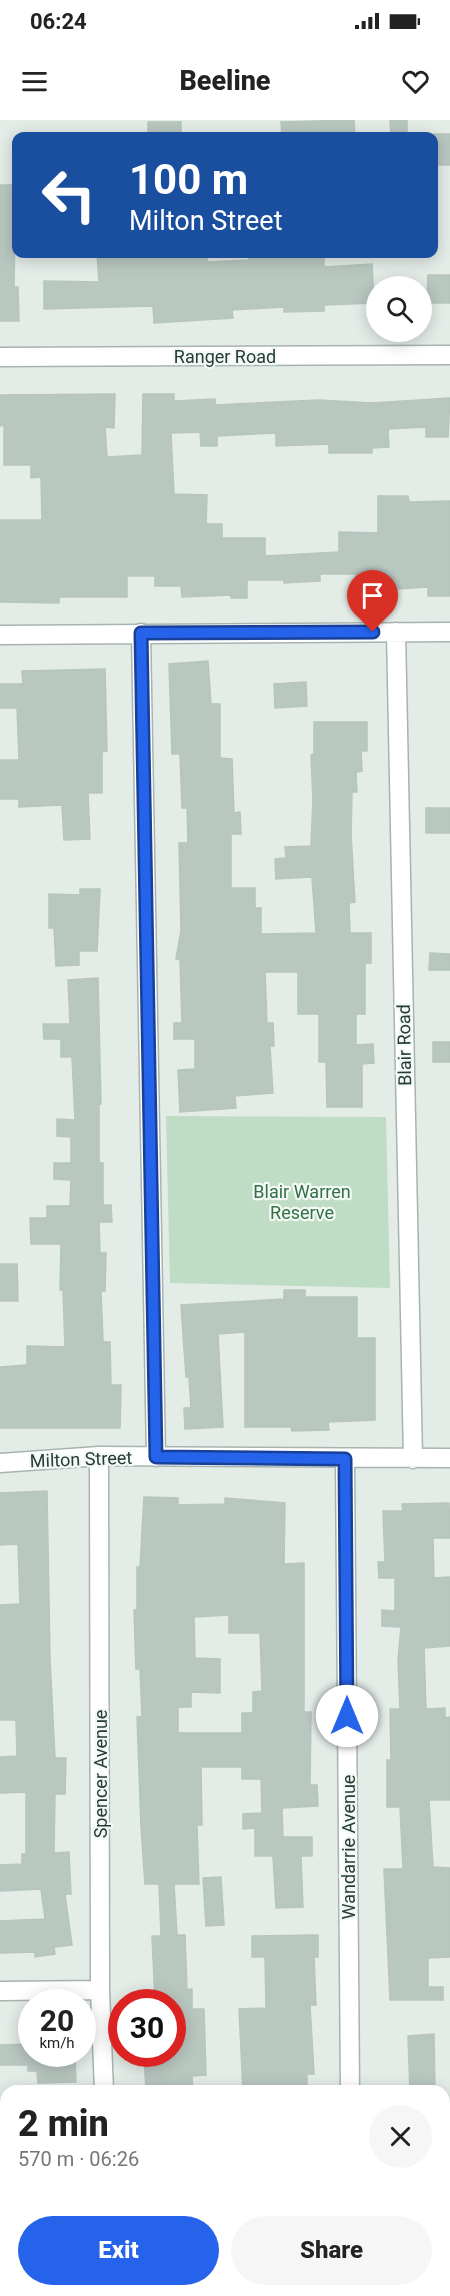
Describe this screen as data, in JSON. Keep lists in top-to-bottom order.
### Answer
{
  "streets": {
    "street": [
      "Ranger Road",
      "Blair Road",
      "Milton Street",
      "Spencer Avenue",
      "Wandarrie Avenue"
    ]
  },
  "crossings": [
    ["Blair Road", "Milton Street"],
    ["Milton Street", "Spencer Avenue"],
    ["Milton Street", "Wandarrie Avenue"]
  ],
  "parks": ["Blair Warren Reserve"],
  "page": {
    "status": "06:24",
    "header": "Beeline",
    "turn": ["100 m", "Milton Street"],
    "speed": "20 km/h",
    "limit": "30",
    "heading": ["2 min", "570 m · 06:26"],
    "buttons": ["Exit", "Share"]
  }
}
